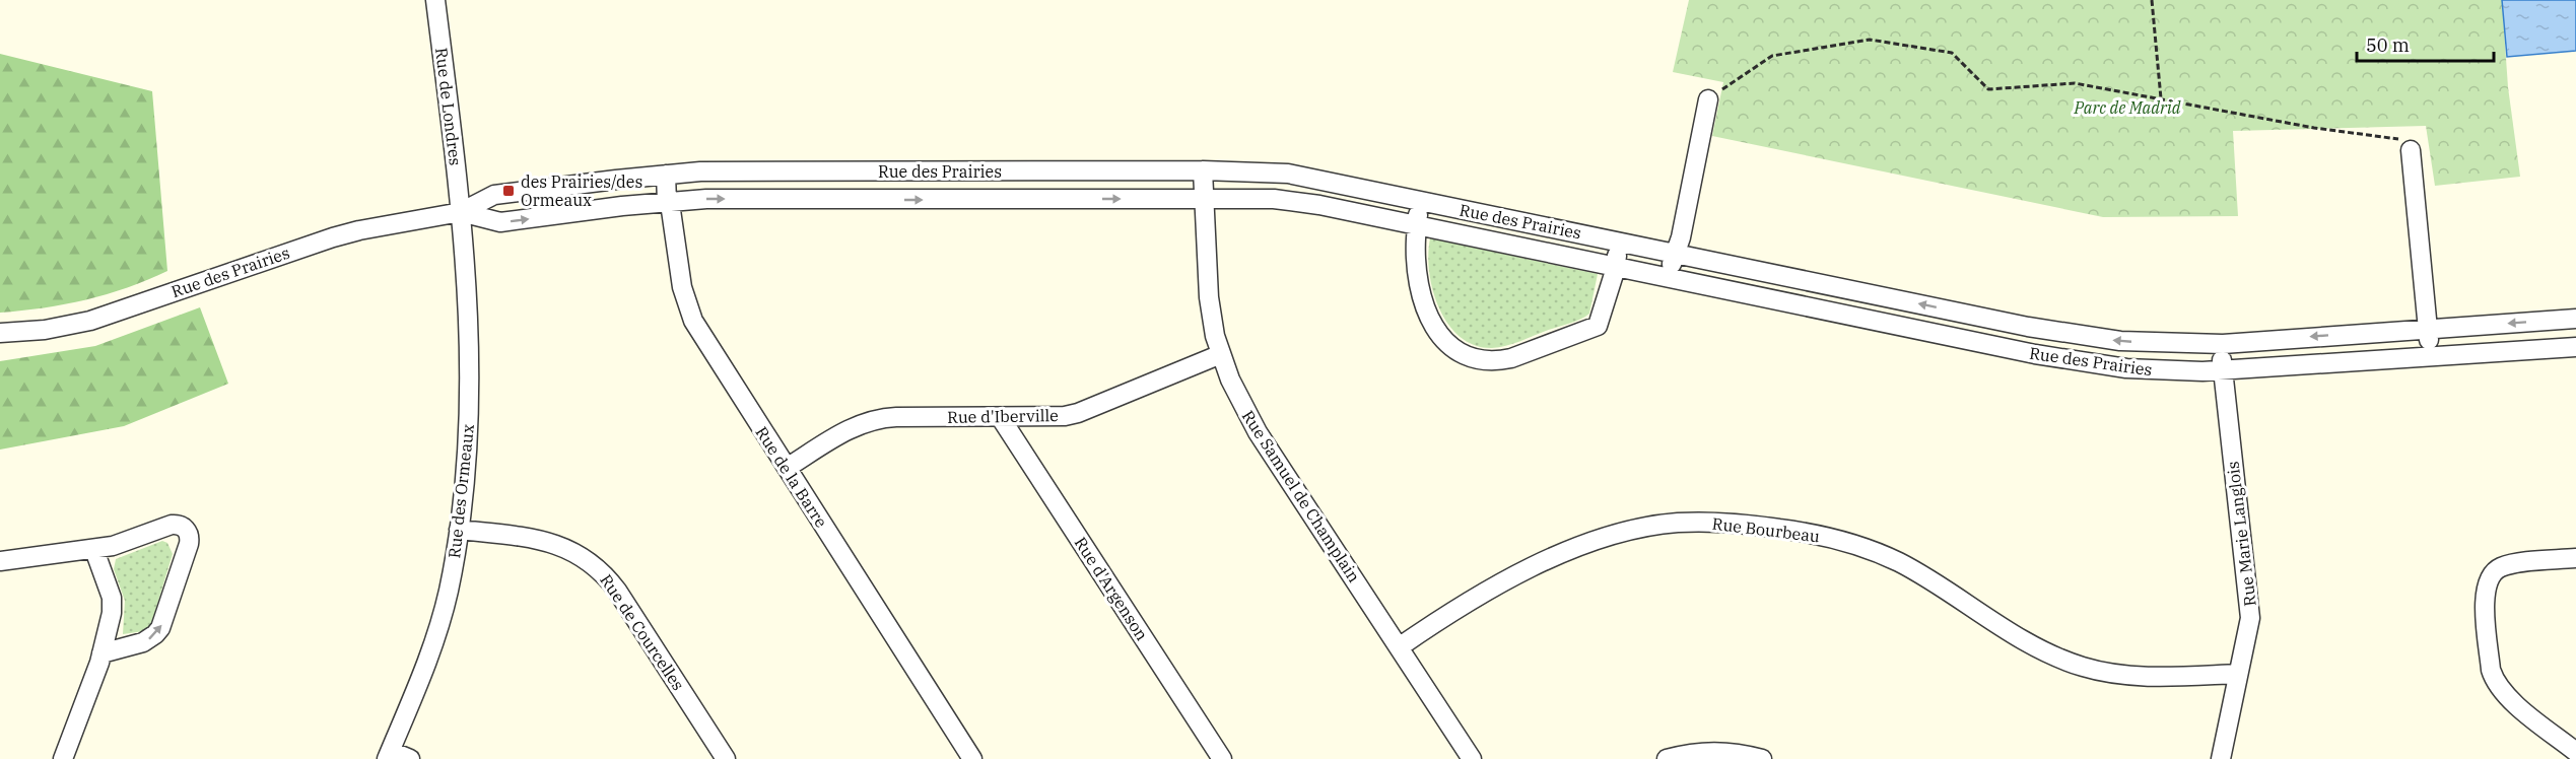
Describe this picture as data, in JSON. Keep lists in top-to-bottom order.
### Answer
{
  "streets": {
    "street": [
      "Rue de Londres",
      "Rue des Prairies",
      "Rue d'Iberville",
      "Rue de la Barre",
      "Rue des Ormeaux",
      "Rue Samuel de Champlain",
      "Rue Bourbeau",
      "Rue Marie Langlois",
      "Rue d'Argenson",
      "Rue de Courcelles"
    ]
  },
  "crossings": [
    ["Rue de Londres", "Rue des Prairies"],
    ["Rue de Londres", "Rue des Ormeaux"],
    ["Rue des Prairies", "Rue de la Barre"],
    ["Rue des Prairies", "Rue des Ormeaux"],
    ["Rue des Prairies", "Rue Samuel de Champlain"],
    ["Rue des Prairies", "Rue Marie Langlois"],
    ["Rue d'Iberville", "Rue de la Barre"],
    ["Rue d'Iberville", "Rue Samuel de Champlain"],
    ["Rue d'Iberville", "Rue d'Argenson"],
    ["Rue des Ormeaux", "Rue de Courcelles"],
    ["Rue Samuel de Champlain", "Rue Bourbeau"],
    ["Rue Bourbeau", "Rue Marie Langlois"]
  ],
  "parks": ["Parc de Madrid"],
  "places": {
    "transit": ["des Prairies/des Ormeaux"]
  },
  "scale_bar": "50 m"
}
